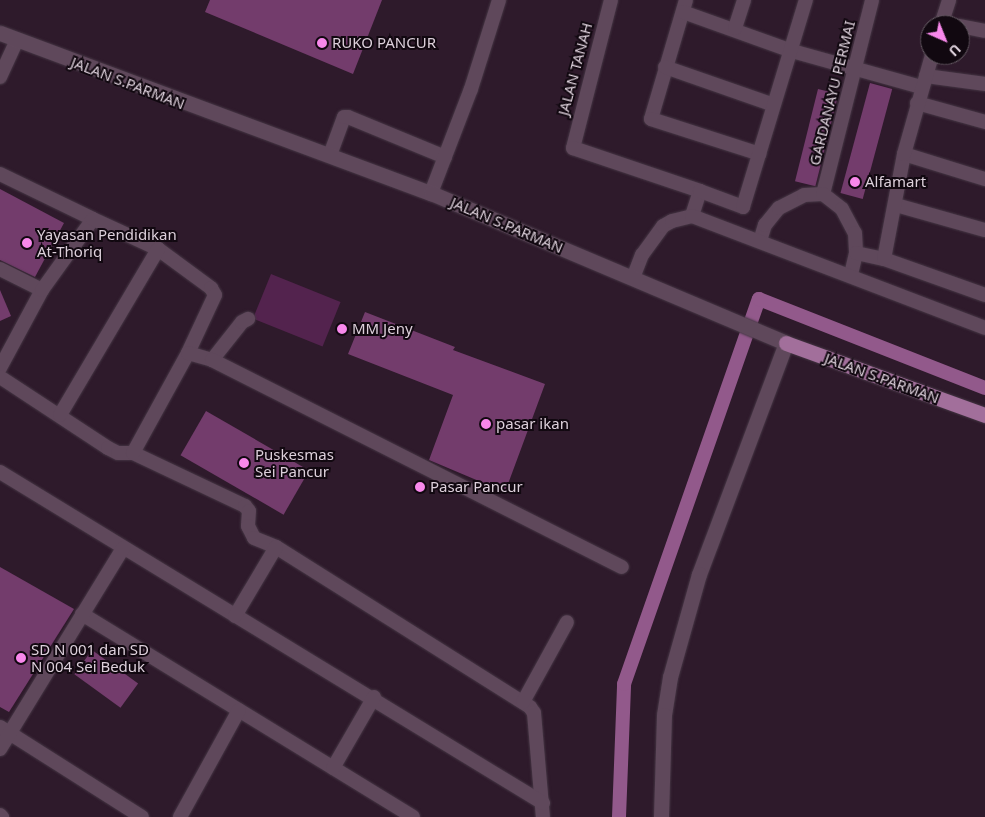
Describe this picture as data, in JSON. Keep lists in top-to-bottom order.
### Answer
{
  "streets": {
    "main road": ["JALAN S.PARMAN"],
    "street": ["JALAN TANAH", "GARDANAYU PERMAI"]
  },
  "places": [
    "RUKO PANCUR",
    "Alfamart",
    "Yayasan Pendidikan At-Thoriq",
    "MM Jeny",
    "pasar ikan",
    "Puskesmas Sei Pancur",
    "Pasar Pancur",
    "SD N 001 dan SD N 004 Sei Beduk"
  ],
  "north": "bottom right"
}
